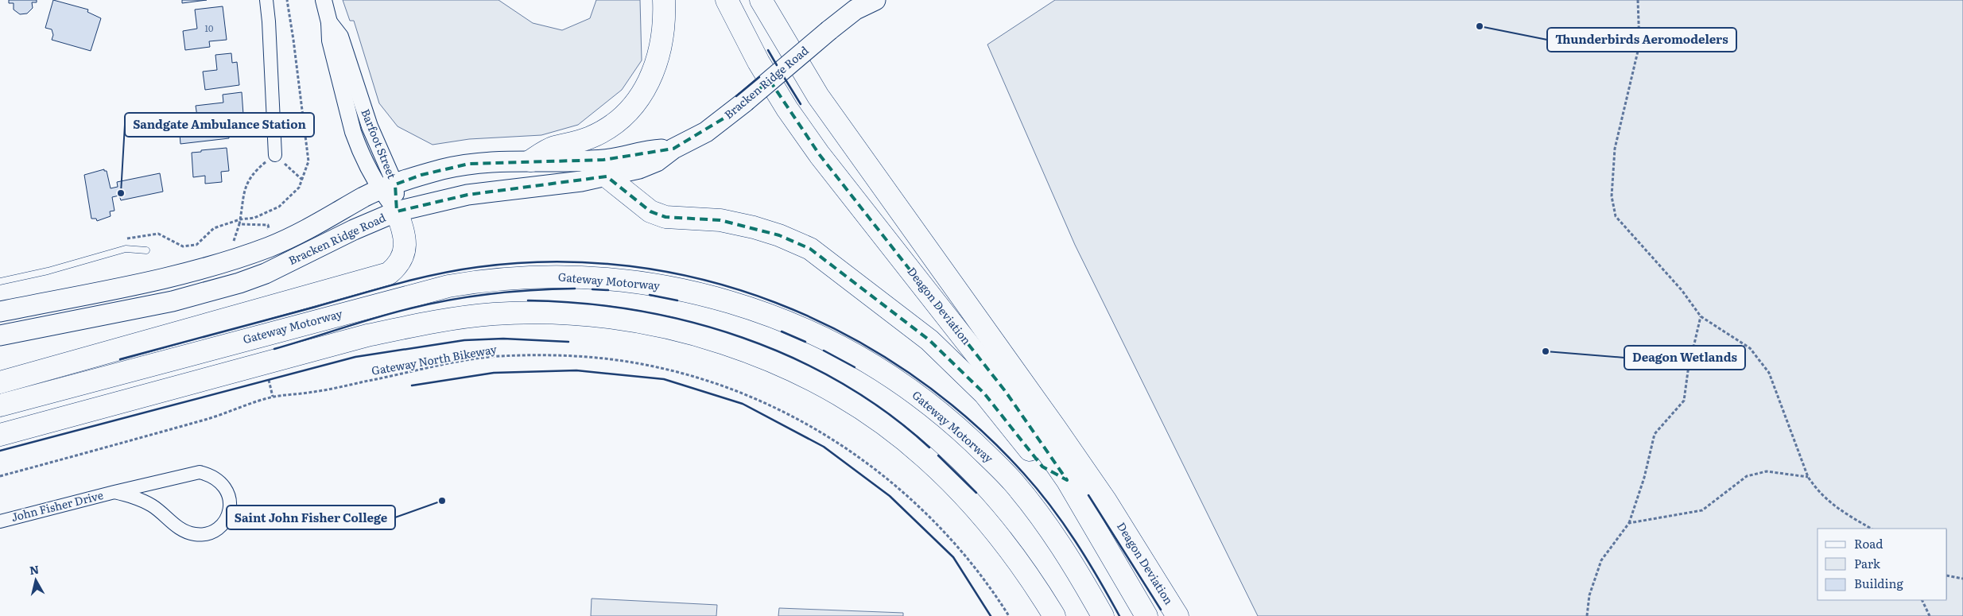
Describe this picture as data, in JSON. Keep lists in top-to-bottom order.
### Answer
{
  "streets": {
    "highway": ["Gateway Motorway", "Deagon Deviation"],
    "main road": ["Bracken Ridge Road"],
    "street": ["Barfoot Street", "John Fisher Drive"],
    "path": ["Gateway North Bikeway"]
  },
  "crossings": [
    ["Bracken Ridge Road", "Barfoot Street"]
  ],
  "places": [
    "Thunderbirds Aeromodelers",
    "Sandgate Ambulance Station",
    "Deagon Wetlands",
    "Saint John Fisher College"
  ],
  "house_numbers": ["10"],
  "legend": ["Road", "Park", "Building"],
  "north": "top"
}
